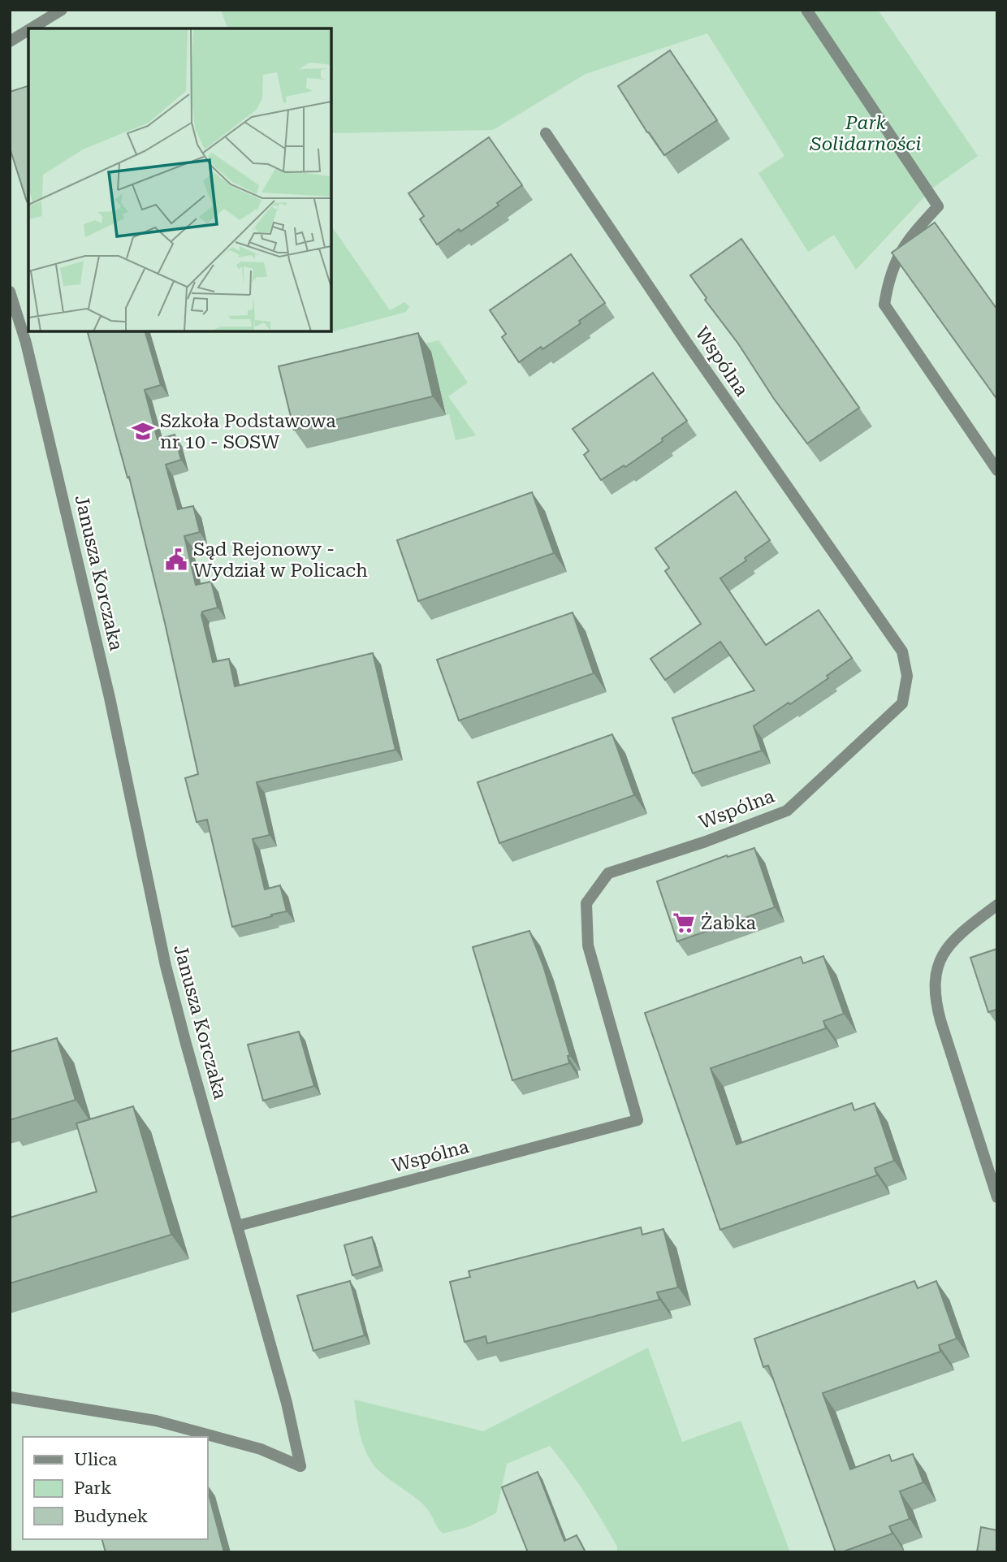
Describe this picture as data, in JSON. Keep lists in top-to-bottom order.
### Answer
{
  "streets": {
    "street": ["Wspólna", "Janusza Korczaka"]
  },
  "crossings": [
    ["Wspólna", "Janusza Korczaka"]
  ],
  "parks": ["Park Solidarności"],
  "places": {
    "school or university": ["Szkoła Podstawowa nr 10 - SOSW"],
    "public building": ["Sąd Rejonowy - Wydział w Policach"],
    "supermarket": ["Żabka"]
  },
  "legend": ["Ulica", "Park", "Budynek"]
}
